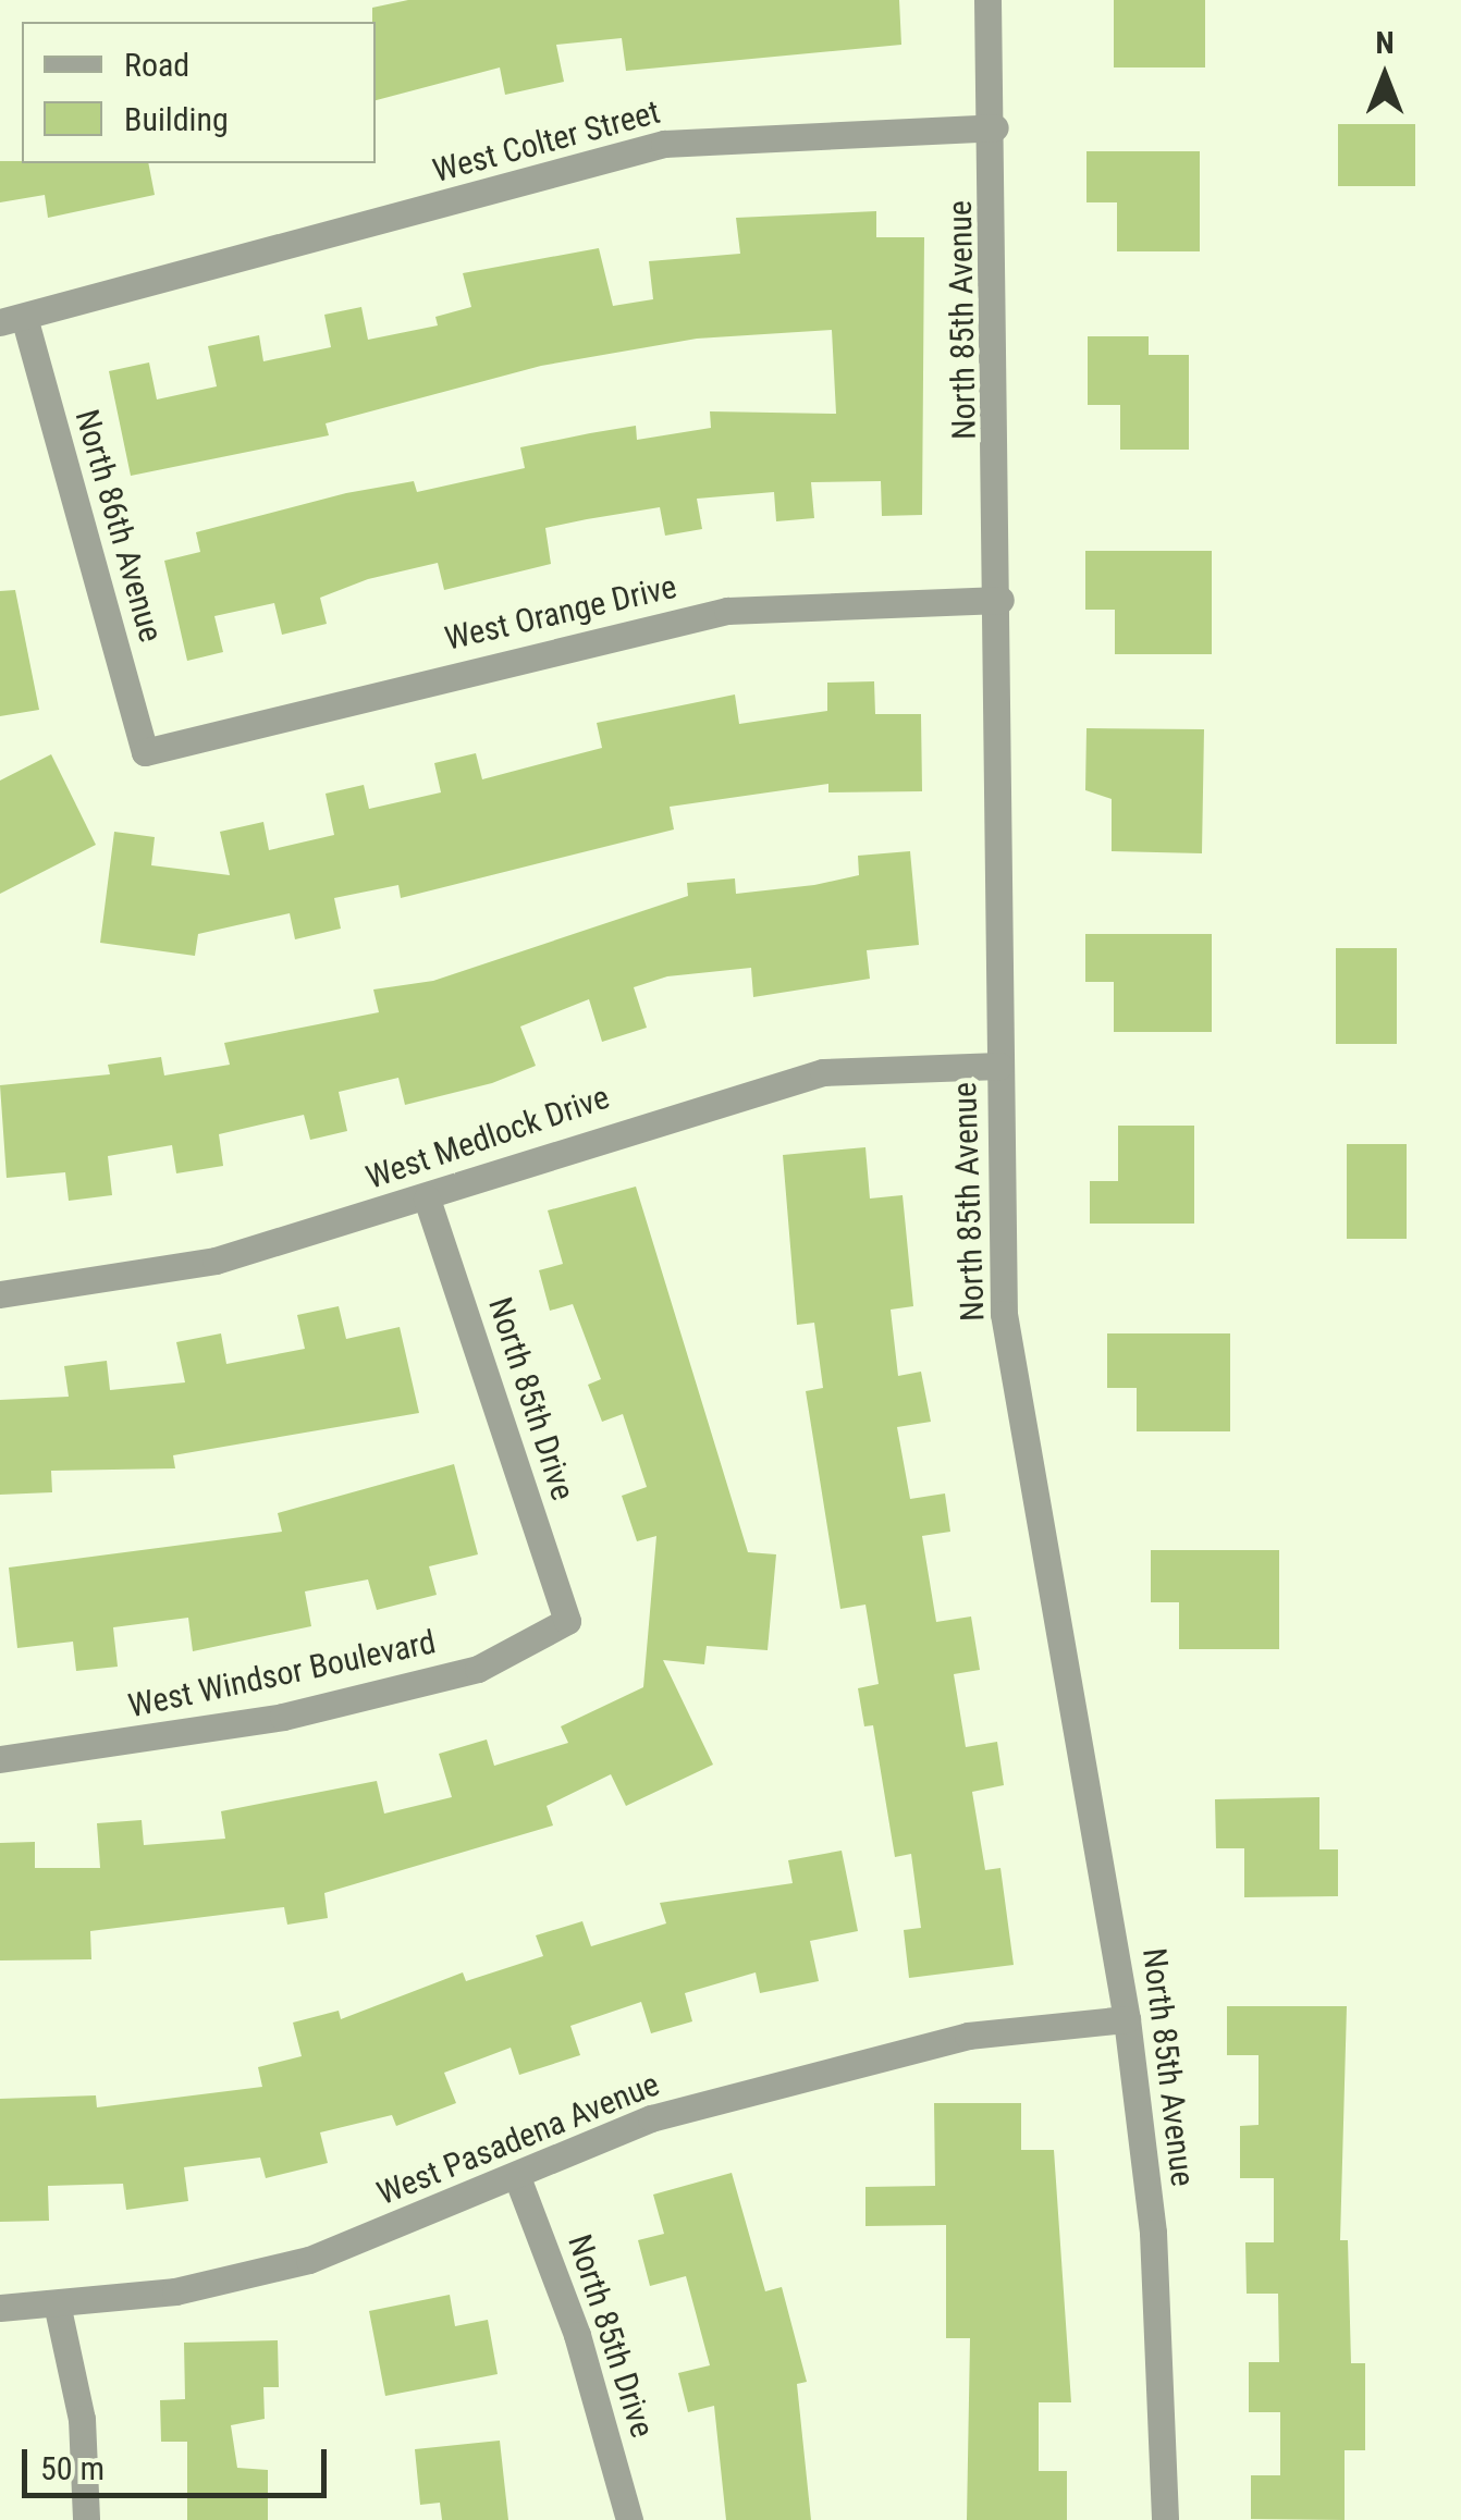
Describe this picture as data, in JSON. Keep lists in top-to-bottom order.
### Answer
{
  "streets": {
    "street": [
      "West Colter Street",
      "North 85th Avenue",
      "North 86th Avenue",
      "West Orange Drive",
      "West Medlock Drive",
      "North 85th Drive",
      "West Windsor Boulevard",
      "West Pasadena Avenue"
    ]
  },
  "crossings": [
    ["West Colter Street", "North 85th Avenue"],
    ["West Colter Street", "North 86th Avenue"],
    ["North 85th Avenue", "West Orange Drive"],
    ["North 85th Avenue", "West Medlock Drive"],
    ["North 85th Avenue", "West Pasadena Avenue"],
    ["North 86th Avenue", "West Orange Drive"],
    ["West Medlock Drive", "North 85th Drive"],
    ["North 85th Drive", "West Windsor Boulevard"],
    ["North 85th Drive", "West Pasadena Avenue"]
  ],
  "legend": ["Road", "Building"],
  "scale_bar": "50 m",
  "north": "top"
}
